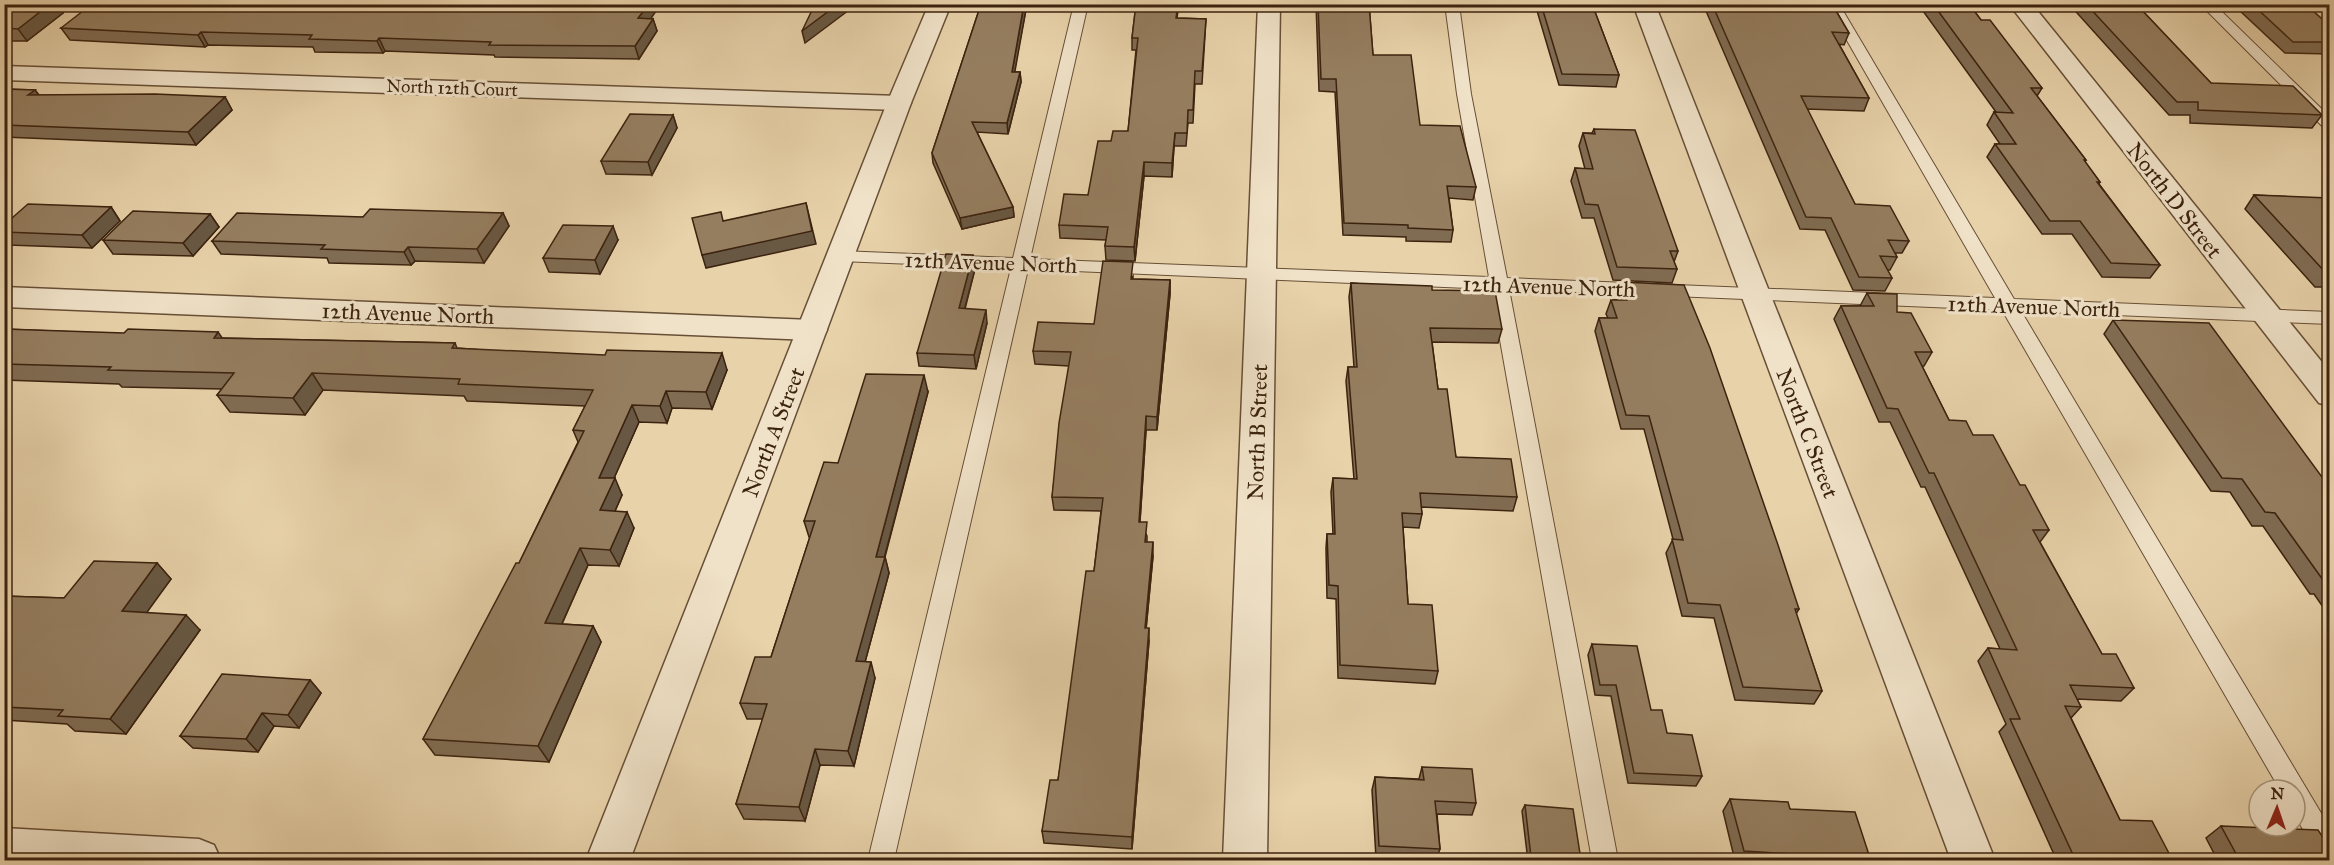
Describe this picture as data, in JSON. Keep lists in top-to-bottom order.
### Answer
{
  "streets": {
    "street": [
      "North 12th Court",
      "North D Street",
      "12th Avenue North",
      "North A Street",
      "North B Street",
      "North C Street"
    ]
  },
  "crossings": [
    ["North 12th Court", "North A Street"],
    ["North D Street", "12th Avenue North"],
    ["12th Avenue North", "North A Street"],
    ["12th Avenue North", "North B Street"],
    ["12th Avenue North", "North C Street"]
  ],
  "north": "top"
}
